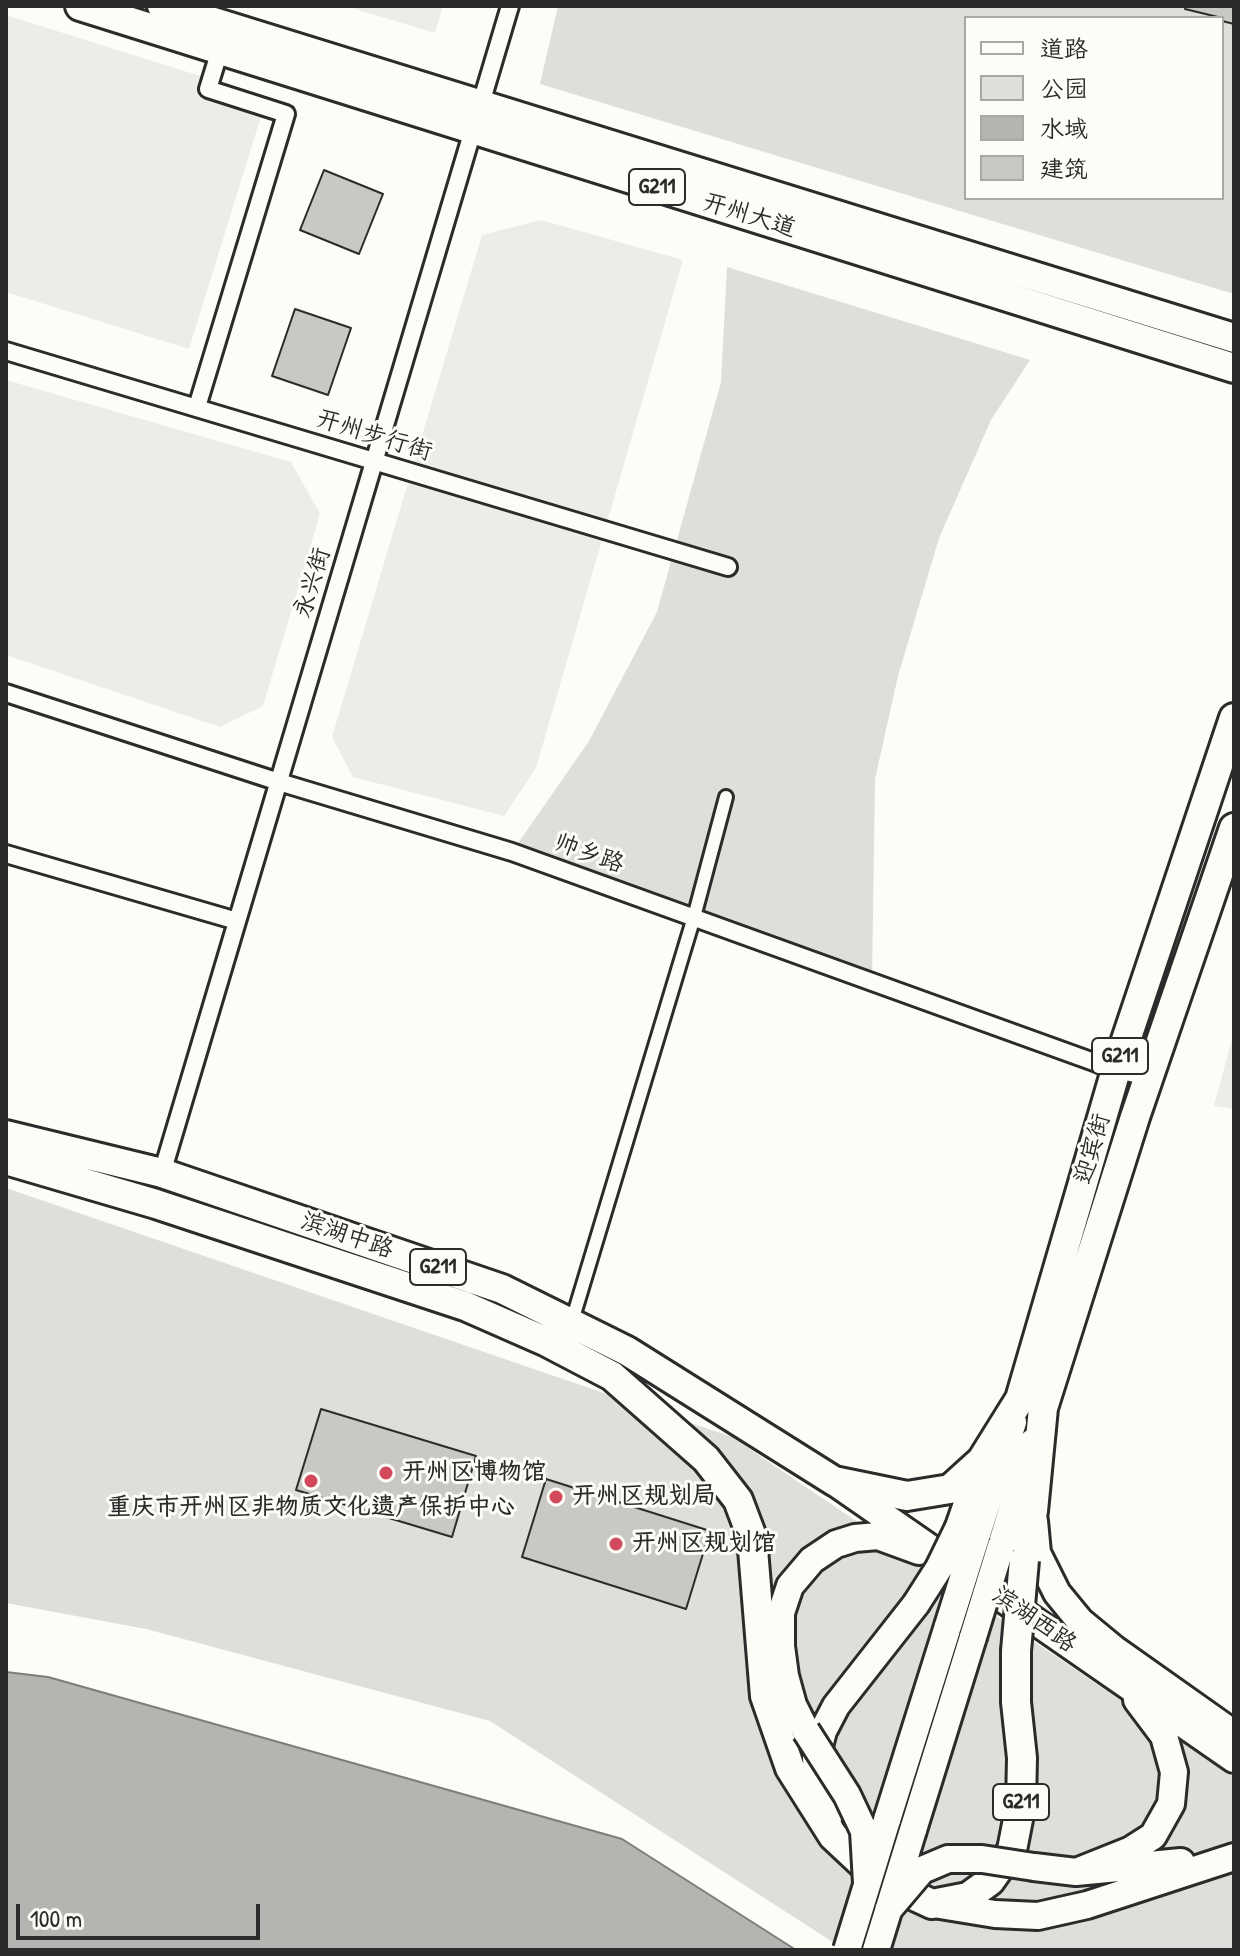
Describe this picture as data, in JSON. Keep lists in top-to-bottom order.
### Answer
{
  "streets": {
    "highway": [
      "G211",
      "开州大道",
      "迎宾街",
      "滨湖中路"
    ],
    "main road": ["滨湖西路"],
    "street": ["开州步行街", "永兴街", "帅乡路"]
  },
  "crossings": [
    ["G211", "迎宾街"],
    ["G211", "滨湖中路"],
    ["G211", "滨湖西路"],
    ["开州大道", "永兴街"],
    ["开州步行街", "永兴街"],
    ["永兴街", "帅乡路"],
    ["永兴街", "滨湖中路"],
    ["帅乡路", "迎宾街"],
    ["滨湖中路", "滨湖西路"]
  ],
  "places": [
    "开州区博物馆",
    "重庆市开州区非物质文化遗产保护中心",
    "开州区规划局",
    "开州区规划馆"
  ],
  "legend": [
    "道路",
    "公园",
    "水域",
    "建筑"
  ],
  "scale_bar": "100 m"
}
